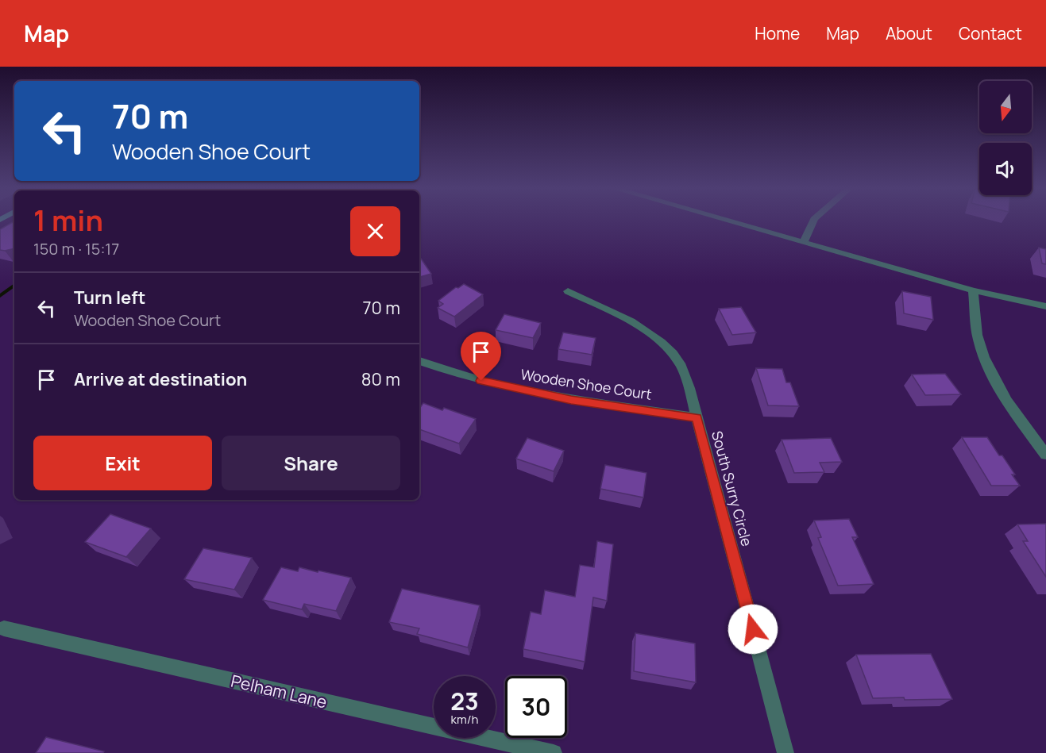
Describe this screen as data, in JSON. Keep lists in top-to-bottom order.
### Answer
{
  "streets": {
    "street": ["Wooden Shoe Court", "South Surry Circle", "Pelham Lane"]
  },
  "crossings": [
    ["Wooden Shoe Court", "South Surry Circle"]
  ],
  "north": "bottom",
  "page": {
    "header": "Map",
    "nav": [
      "Home",
      "Map",
      "About",
      "Contact"
    ],
    "turn": ["70 m", "Wooden Shoe Court"],
    "heading": ["1 min", "150 m · 15:17"],
    "list": [
      {
        "name": "Turn left",
        "note": "Wooden Shoe Court",
        "value": "70 m"
      },
      {
        "name": "Arrive at destination",
        "value": "80 m"
      }
    ],
    "buttons": ["Exit", "Share"],
    "speed": "23 km/h",
    "limit": "30"
  }
}
